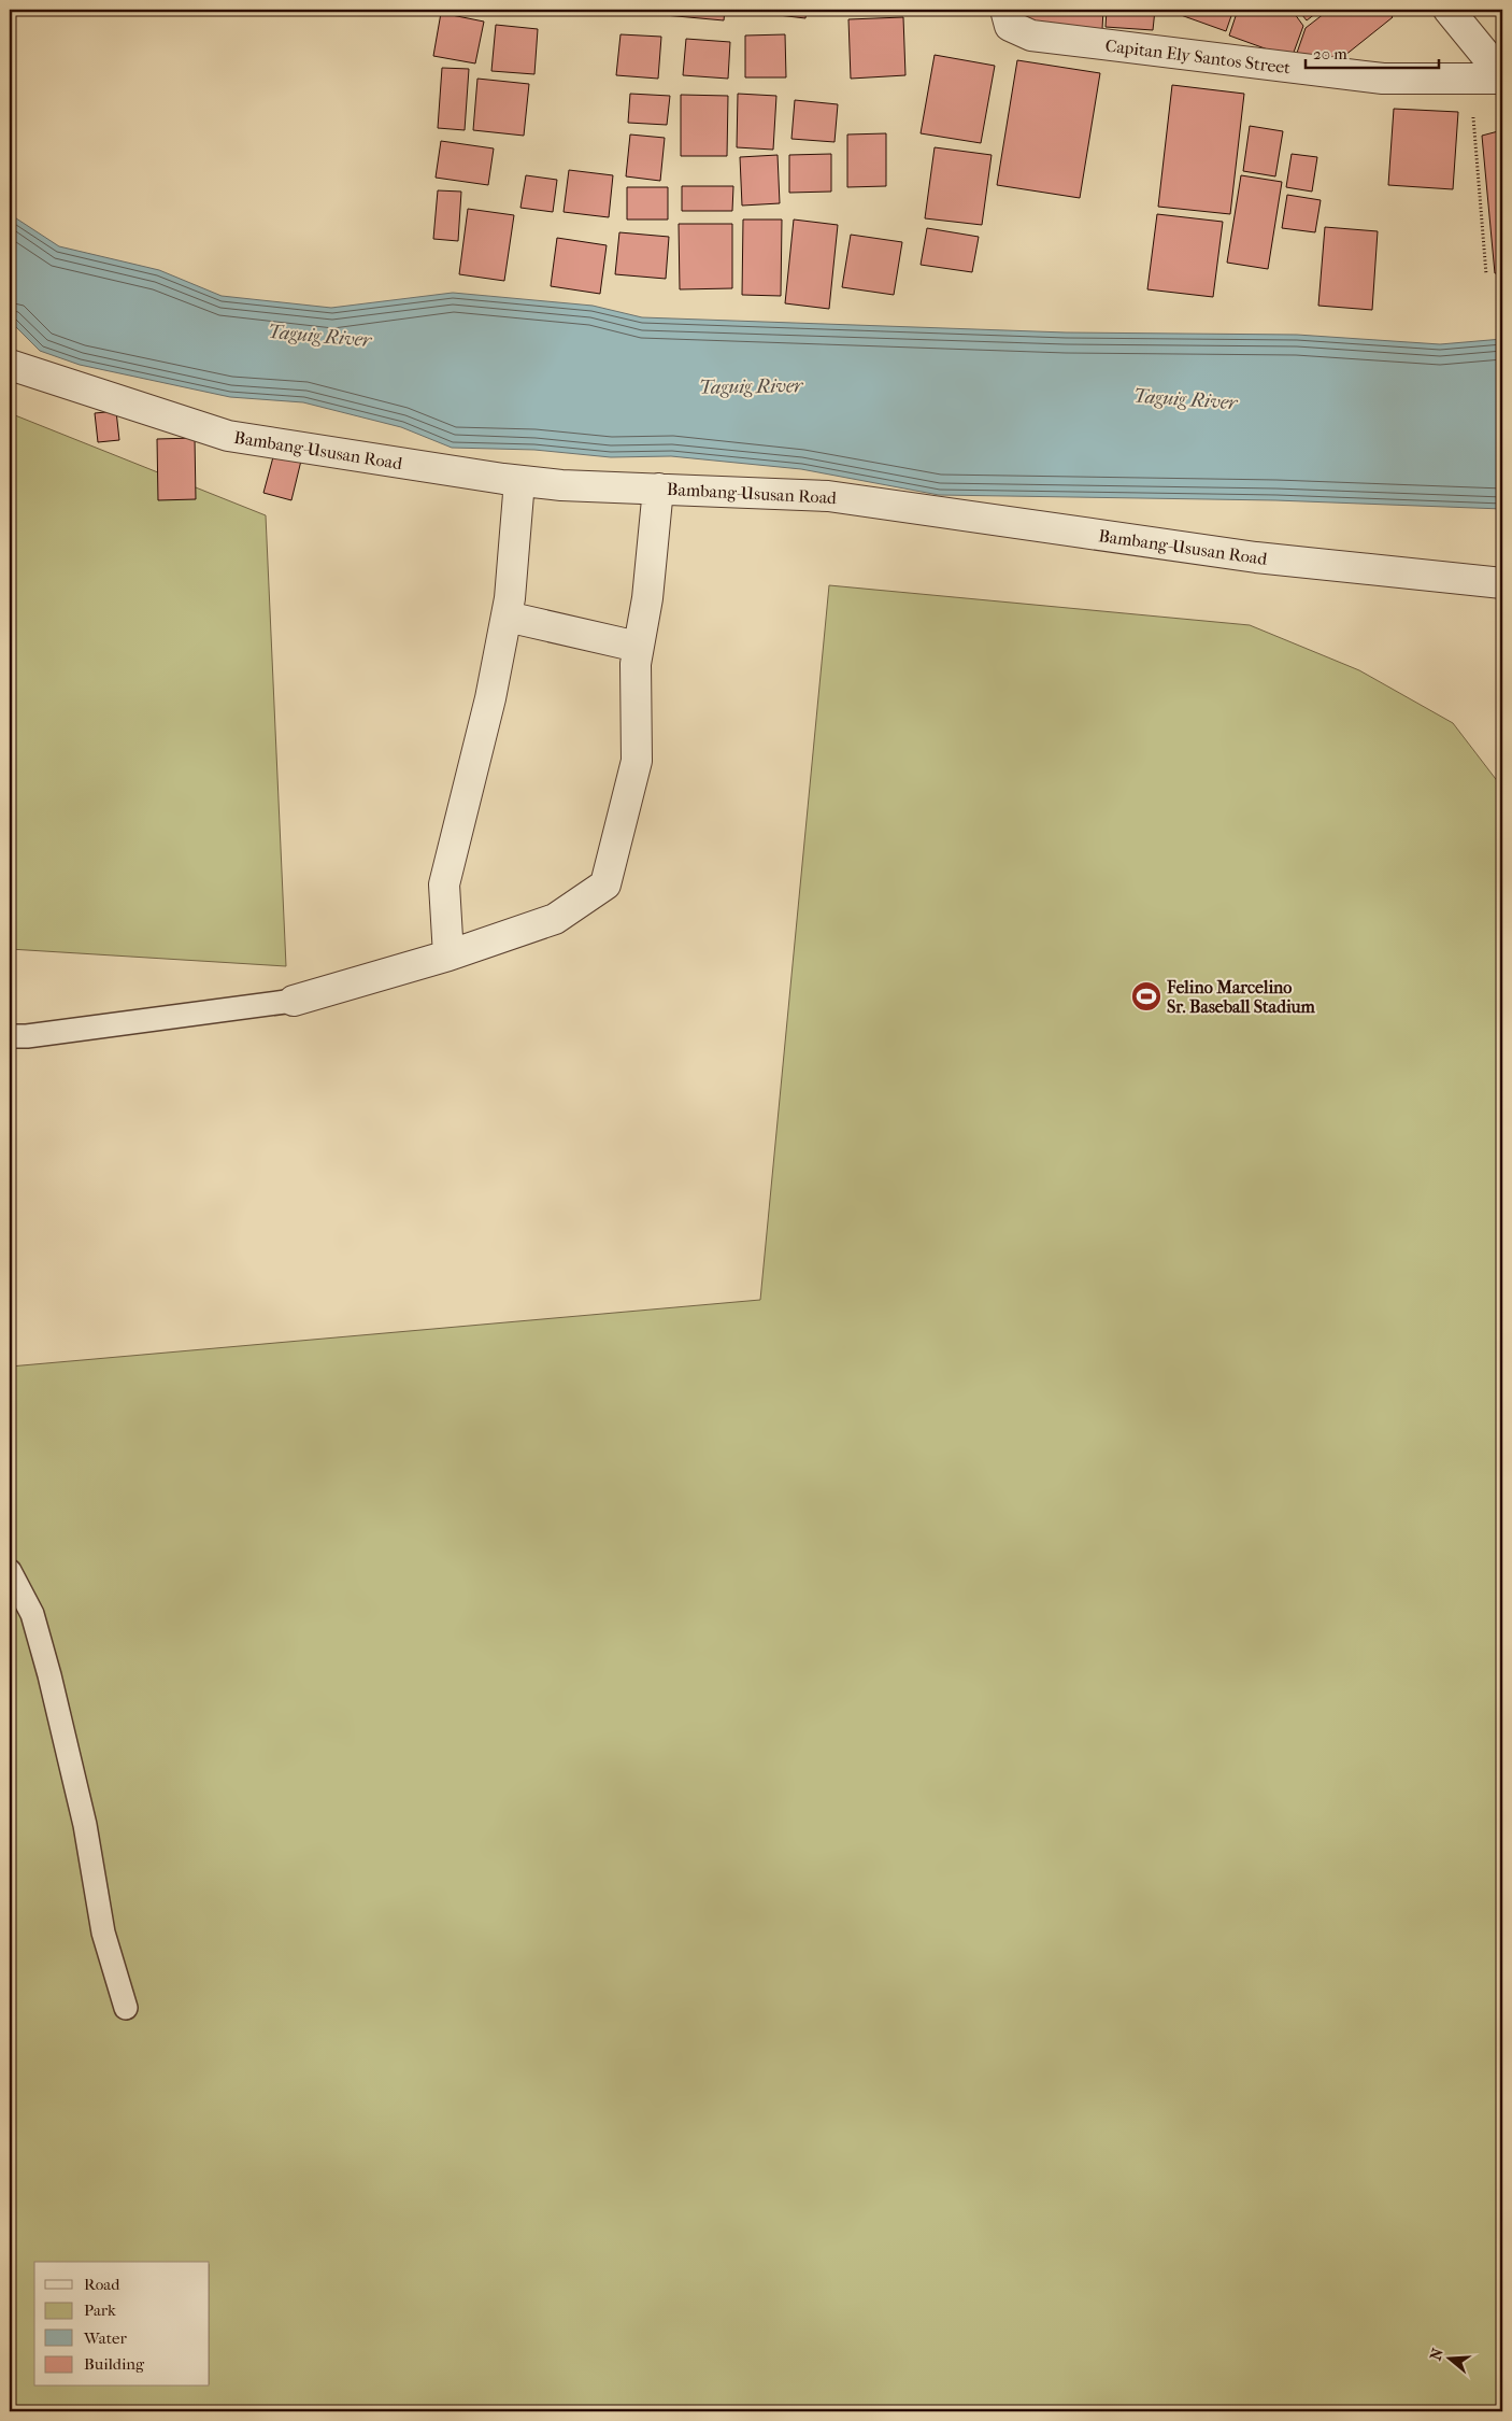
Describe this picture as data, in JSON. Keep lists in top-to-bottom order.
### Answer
{
  "streets": {
    "street": ["Capitan Ely Santos Street", "Bambang-Ususan Road"]
  },
  "water": ["Taguig River"],
  "places": {
    "sports": ["Felino Marcelino Sr. Baseball Stadium"]
  },
  "legend": [
    "Road",
    "Park",
    "Water",
    "Building"
  ],
  "scale_bar": "20 m",
  "north": "left"
}
